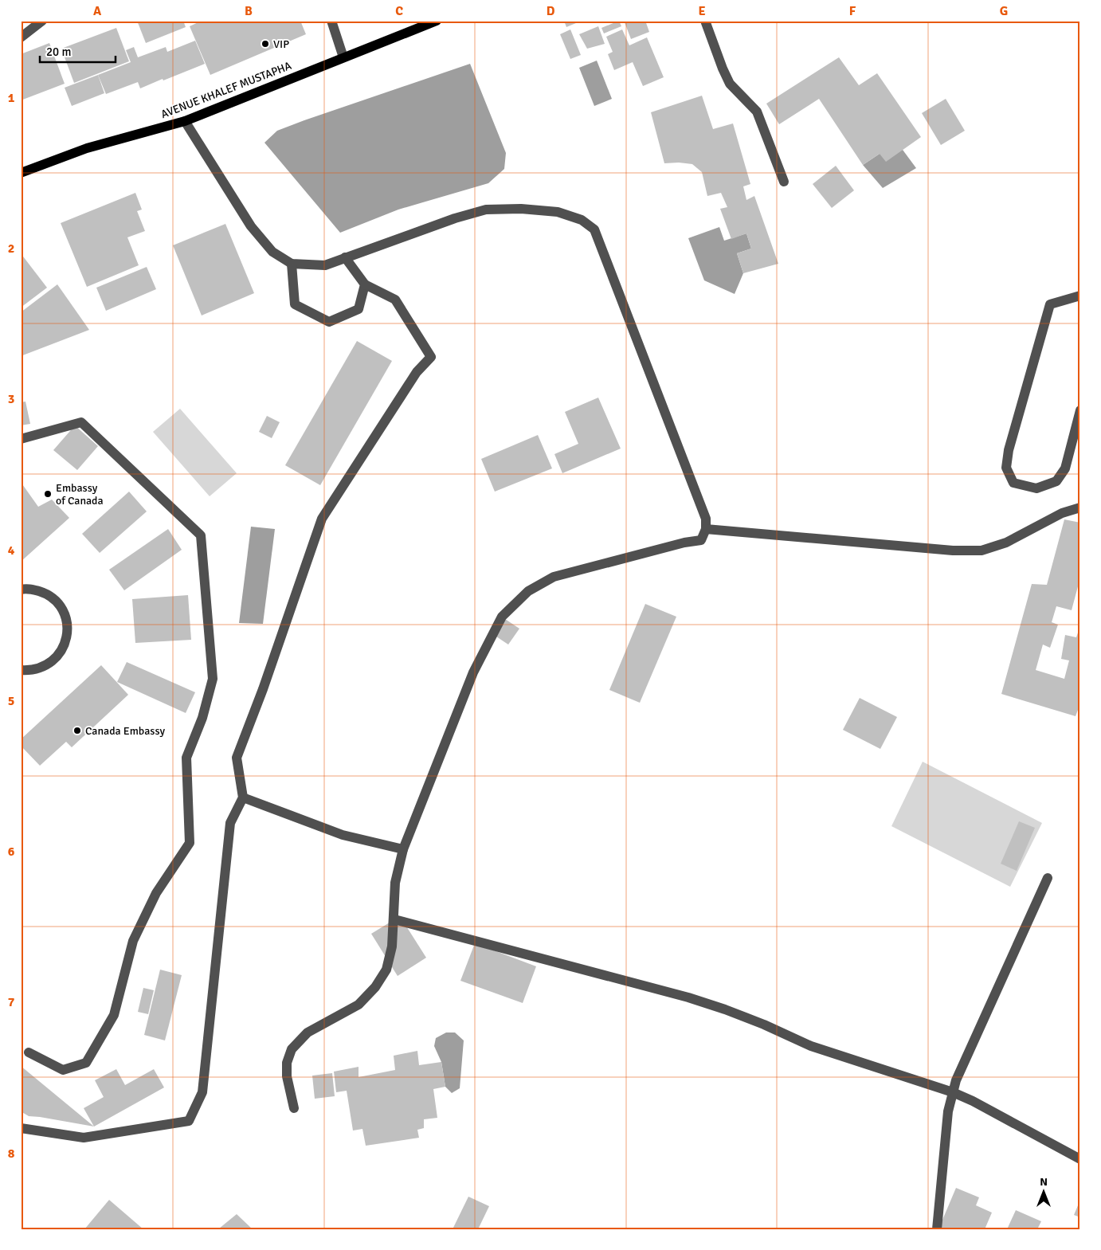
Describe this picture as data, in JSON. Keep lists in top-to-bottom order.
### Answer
{
  "streets": {
    "main road": ["AVENUE KHALEF MUSTAPHA"]
  },
  "places": ["VIP", "Embassy of Canada", "Canada Embassy"],
  "scale_bar": "20 m",
  "north": "top",
  "grid": {
    "columns": [
      "A",
      "B",
      "C",
      "D",
      "E",
      "F",
      "G"
    ],
    "rows": [
      "1",
      "2",
      "3",
      "4",
      "5",
      "6",
      "7",
      "8"
    ]
  }
}
